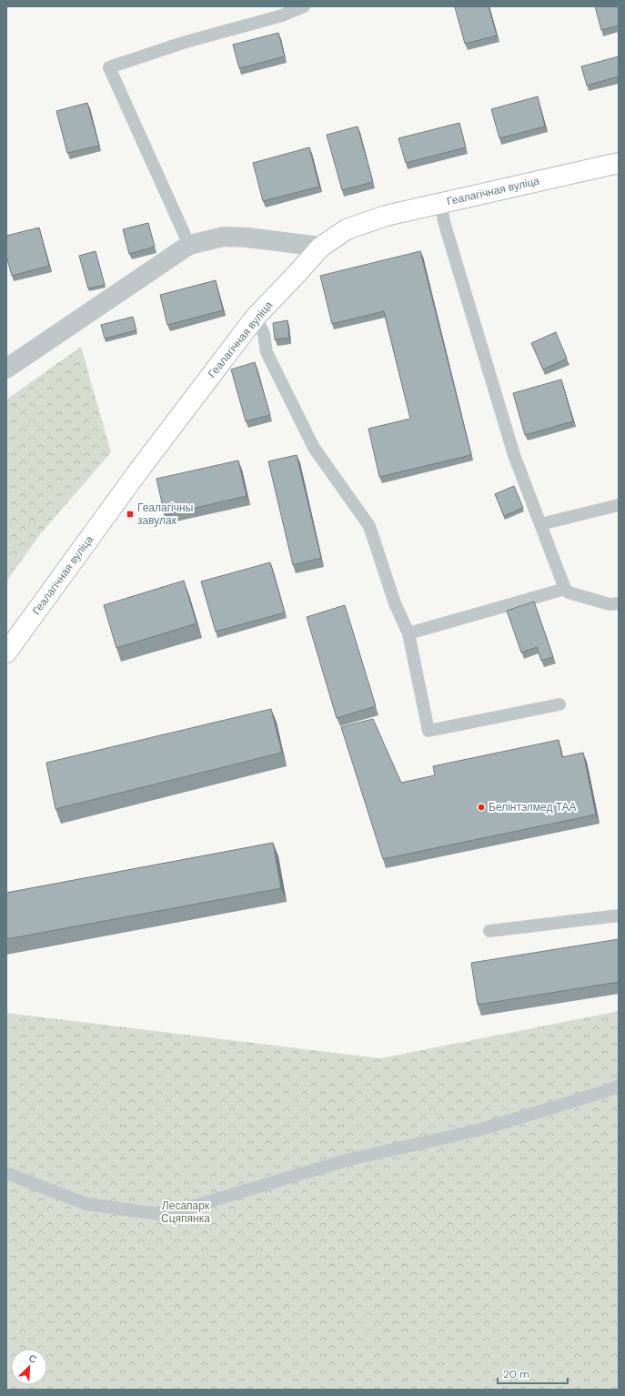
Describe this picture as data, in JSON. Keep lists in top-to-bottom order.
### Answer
{
  "streets": {
    "street": ["Геалагічная вуліца"]
  },
  "parks": ["Лесапарк Сцяпянка"],
  "places": {
    "transit": ["Геалагічны завулак"],
    "other": ["Белінтэлмед ТАА"]
  },
  "scale_bar": "20 m",
  "north": "top right"
}
